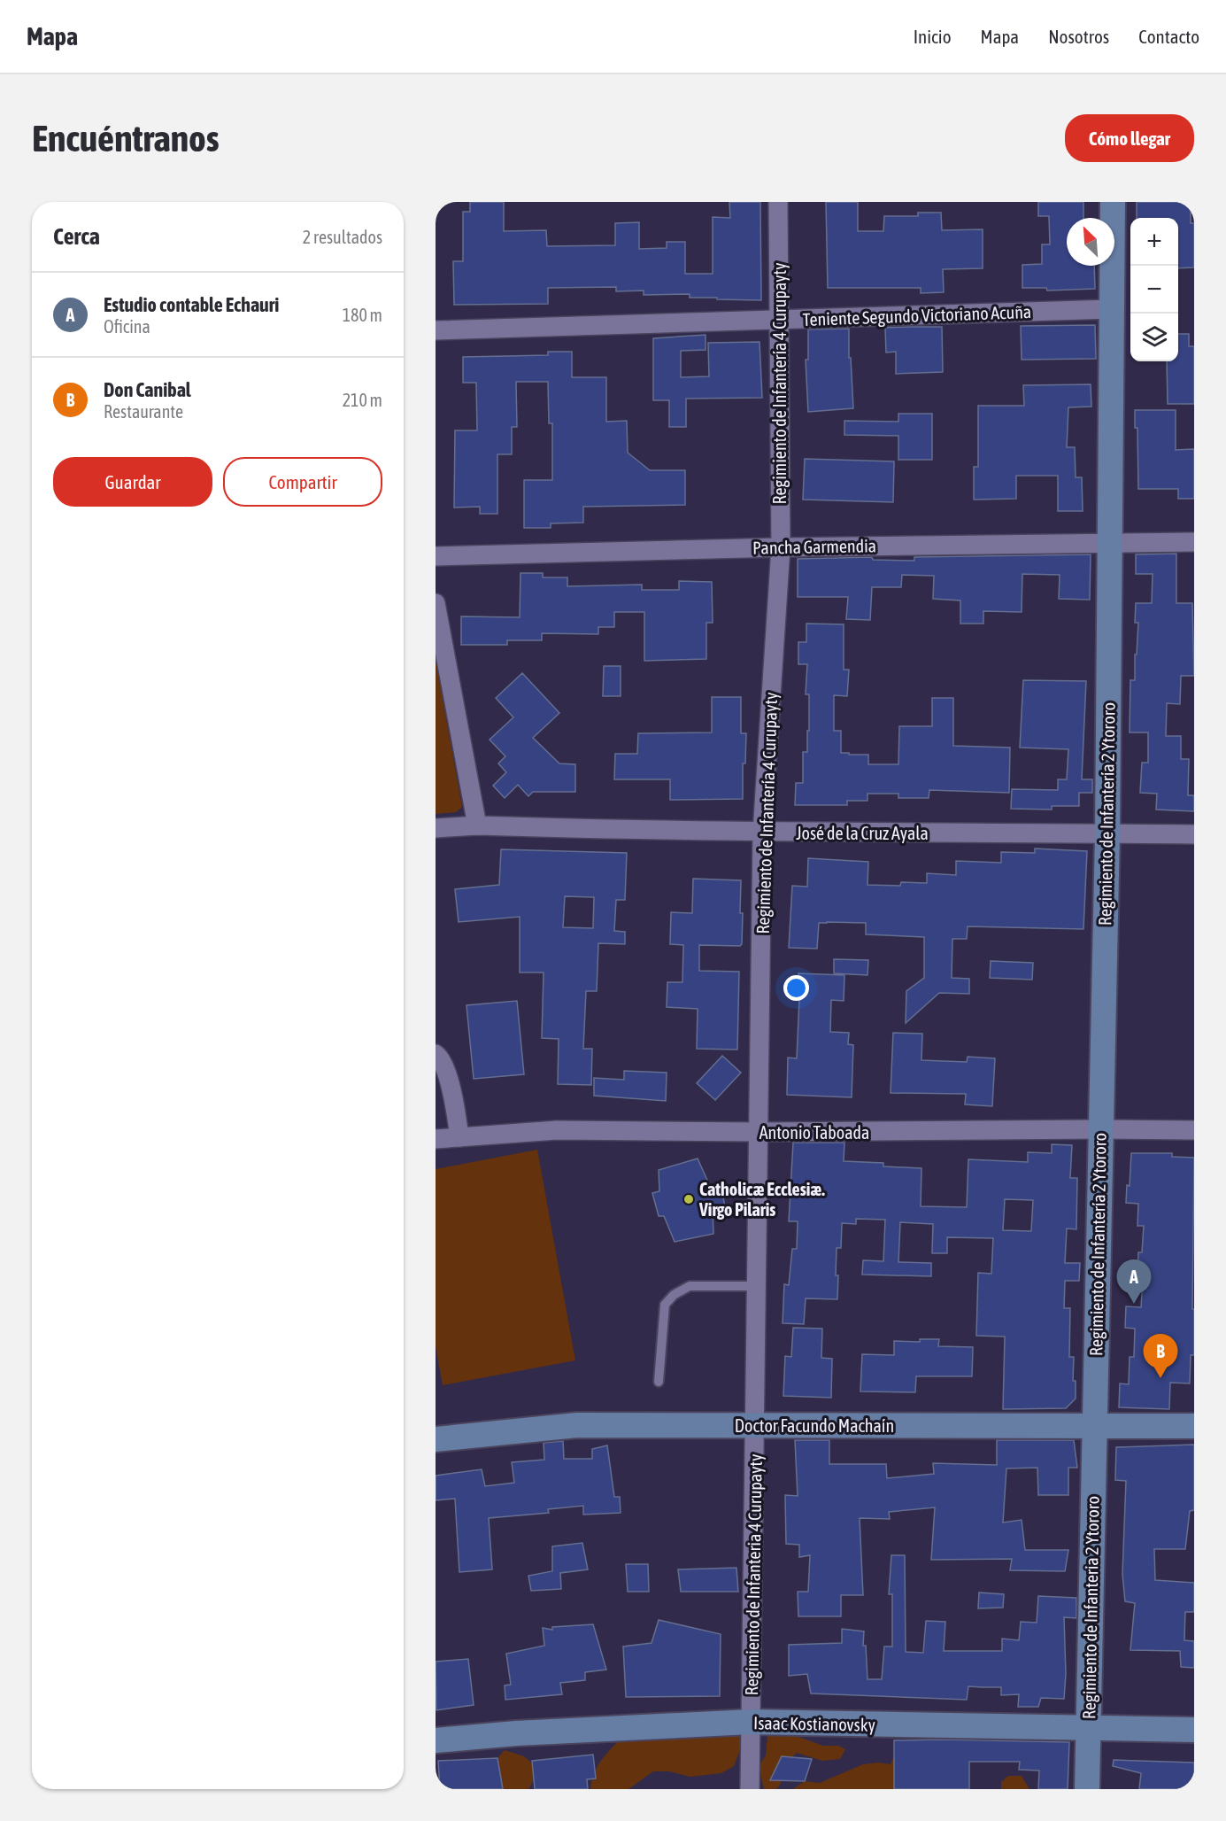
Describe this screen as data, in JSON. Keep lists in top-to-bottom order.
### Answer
{
  "streets": {
    "street": [
      "Teniente Segundo Victoriano Acuña",
      "Regimiento de Infantería 4 Curupayty",
      "Pancha Garmendia",
      "Regimiento de Infantería 2 Ytororo",
      "José de la Cruz Ayala",
      "Antonio Taboada",
      "Doctor Facundo Machaín",
      "Regimiento de Infanteria 4 Curupayty",
      "Regimiento de Infanteria 2 Ytororo",
      "Isaac Kostianovsky"
    ]
  },
  "crossings": [
    ["Teniente Segundo Victoriano Acuña", "Regimiento de Infantería 4 Curupayty"],
    ["Teniente Segundo Victoriano Acuña", "Regimiento de Infantería 2 Ytororo"],
    ["Regimiento de Infantería 4 Curupayty", "Pancha Garmendia"],
    ["Regimiento de Infantería 4 Curupayty", "José de la Cruz Ayala"],
    ["Regimiento de Infantería 4 Curupayty", "Antonio Taboada"],
    ["Regimiento de Infantería 4 Curupayty", "Doctor Facundo Machaín"],
    ["Regimiento de Infantería 4 Curupayty", "Regimiento de Infanteria 4 Curupayty"],
    ["Pancha Garmendia", "Regimiento de Infantería 2 Ytororo"],
    ["Regimiento de Infantería 2 Ytororo", "José de la Cruz Ayala"],
    ["Regimiento de Infantería 2 Ytororo", "Antonio Taboada"],
    ["Regimiento de Infantería 2 Ytororo", "Doctor Facundo Machaín"],
    ["Regimiento de Infantería 2 Ytororo", "Regimiento de Infanteria 2 Ytororo"],
    ["Doctor Facundo Machaín", "Regimiento de Infanteria 4 Curupayty"],
    ["Doctor Facundo Machaín", "Regimiento de Infanteria 2 Ytororo"],
    ["Regimiento de Infanteria 4 Curupayty", "Isaac Kostianovsky"],
    ["Regimiento de Infanteria 2 Ytororo", "Isaac Kostianovsky"]
  ],
  "places": ["Catholicæ Ecclesiæ. Virgo Pilaris"],
  "north": "top left",
  "page": {
    "header": "Mapa",
    "nav": [
      "Inicio",
      "Mapa",
      "Nosotros",
      "Contacto"
    ],
    "buttons": [
      "Cómo llegar",
      ["Guardar", "Compartir"]
    ],
    "title": "Encuéntranos",
    "heading": ["Cerca", "2 resultados"],
    "map_buttons": ["+", "−"],
    "list": [
      {
        "mark": "A",
        "name": "Estudio contable Echauri",
        "note": "Oficina",
        "value": "180 m"
      },
      {
        "mark": "B",
        "name": "Don Canibal",
        "note": "Restaurante",
        "value": "210 m"
      }
    ],
    "pins": ["A", "B"]
  }
}
